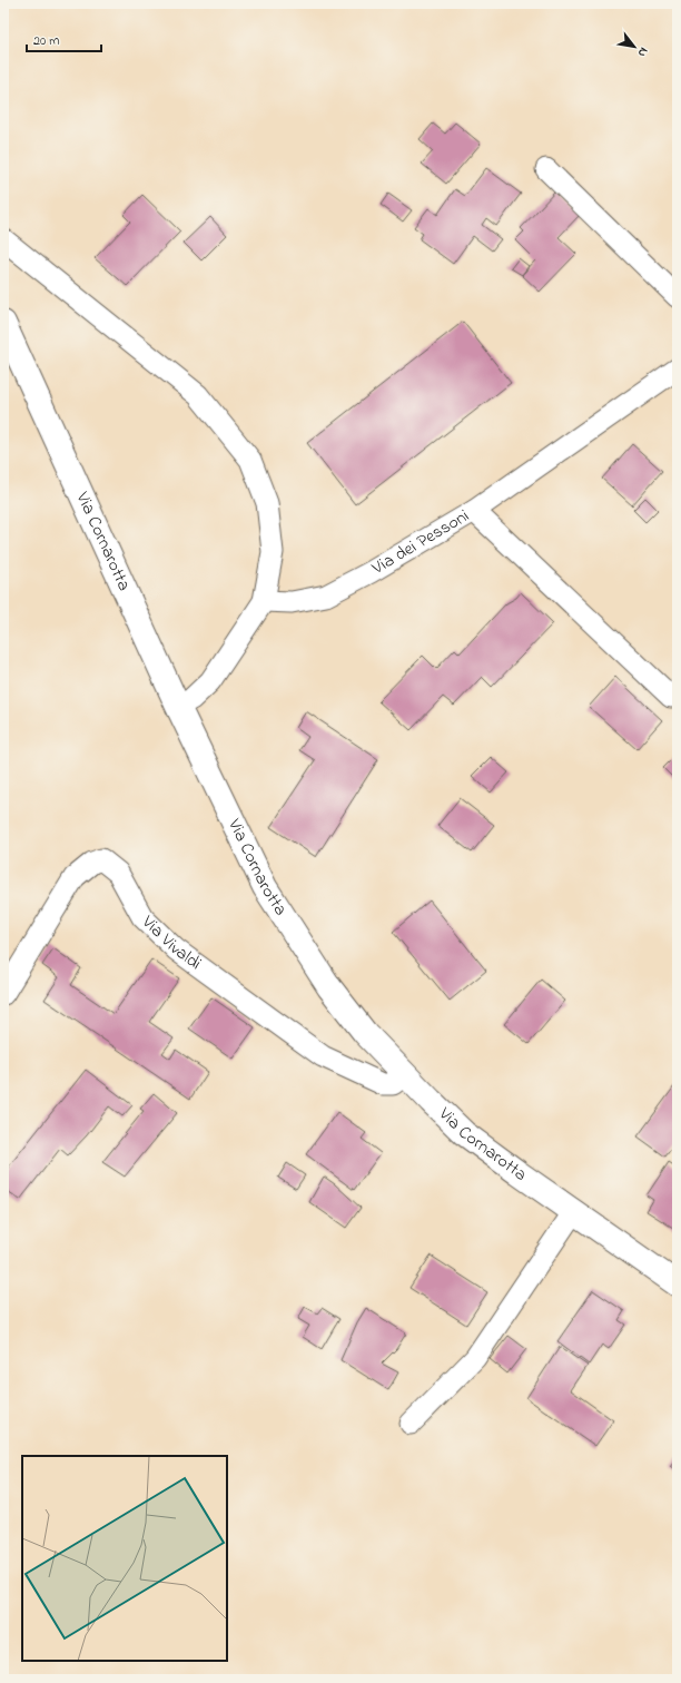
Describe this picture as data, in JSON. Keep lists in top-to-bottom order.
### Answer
{
  "streets": {
    "main road": ["Via Cornarotta"],
    "street": ["Via dei Pessoni", "Via Vivaldi"]
  },
  "crossings": [
    ["Via Cornarotta", "Via Vivaldi"]
  ],
  "scale_bar": "20 m",
  "north": "bottom right"
}
